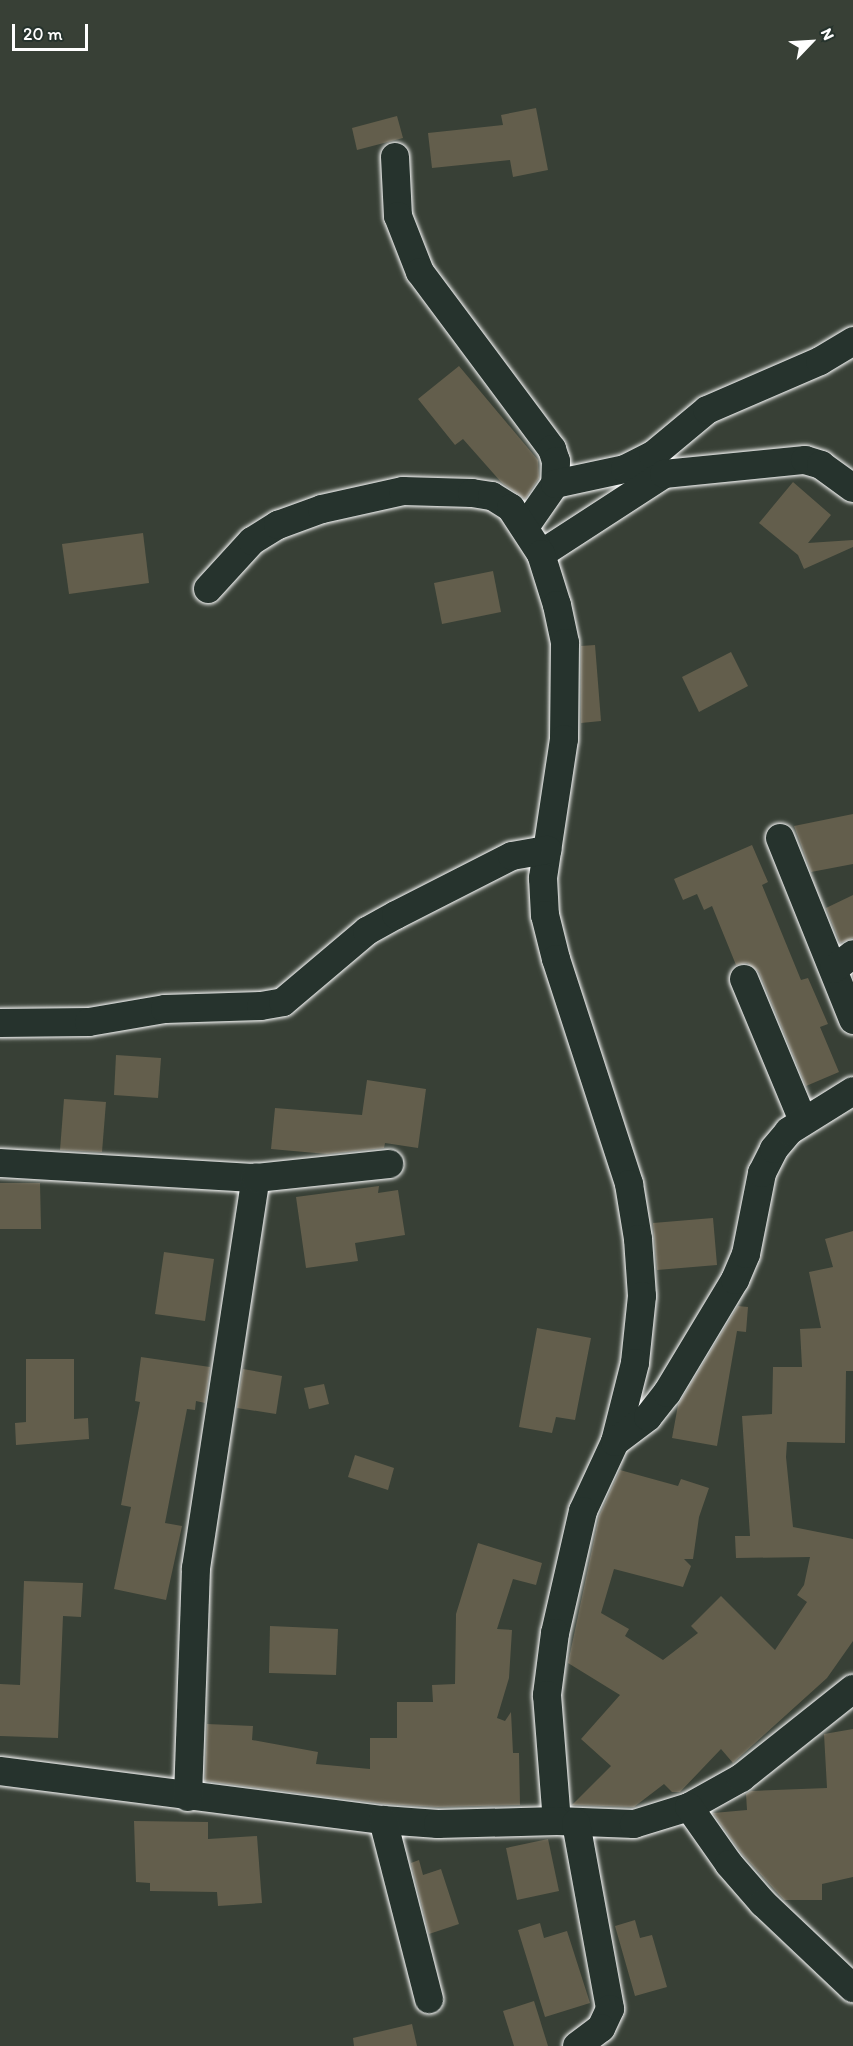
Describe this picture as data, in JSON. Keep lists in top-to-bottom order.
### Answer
{
  "scale_bar": "20 m",
  "north": "top right"
}
